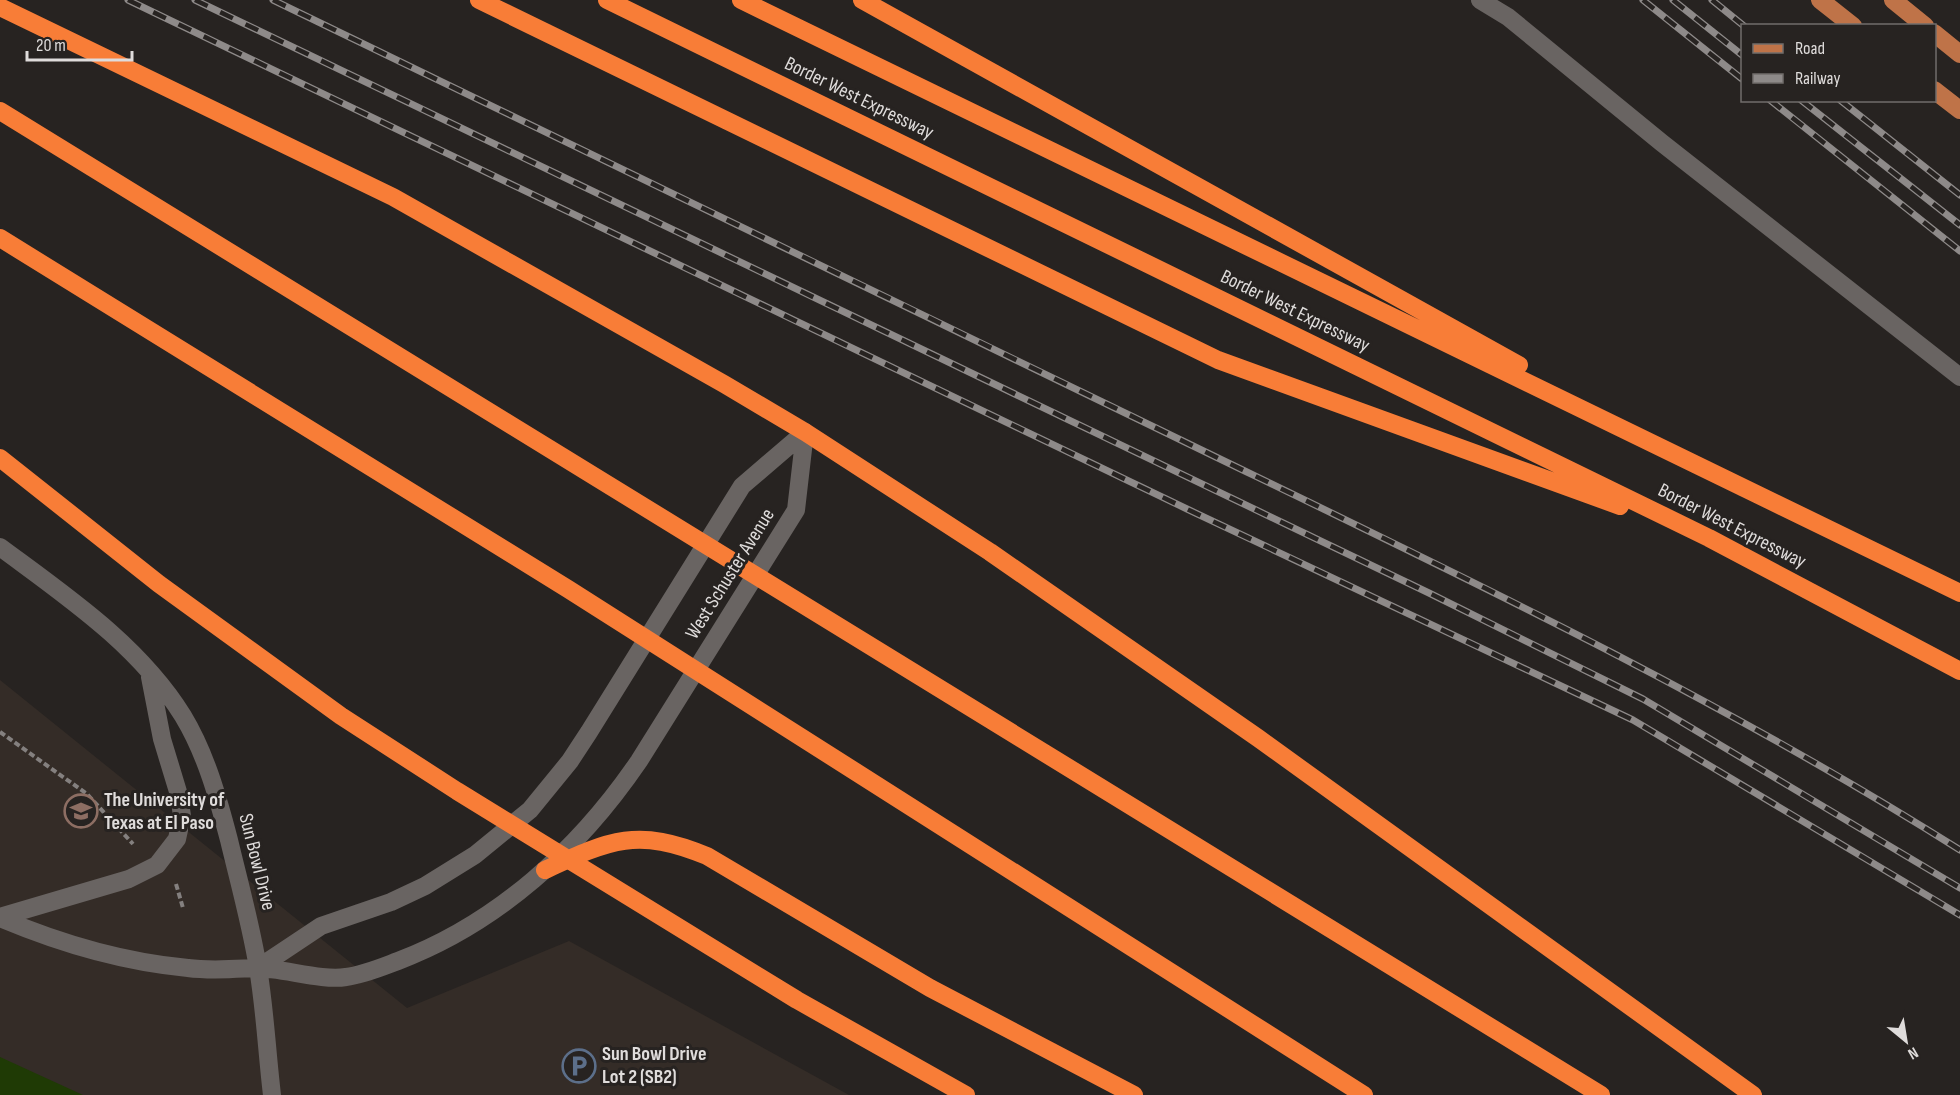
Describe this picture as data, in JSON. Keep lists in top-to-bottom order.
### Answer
{
  "streets": {
    "highway": ["Border West Expressway"],
    "main road": ["West Schuster Avenue", "Sun Bowl Drive"]
  },
  "crossings": [
    ["West Schuster Avenue", "Sun Bowl Drive"]
  ],
  "places": {
    "school or university": ["The University of Texas at El Paso"],
    "parking": ["Sun Bowl Drive Lot 2 (SB2)"]
  },
  "legend": ["Road", "Railway"],
  "scale_bar": "20 m",
  "north": "bottom right"
}
